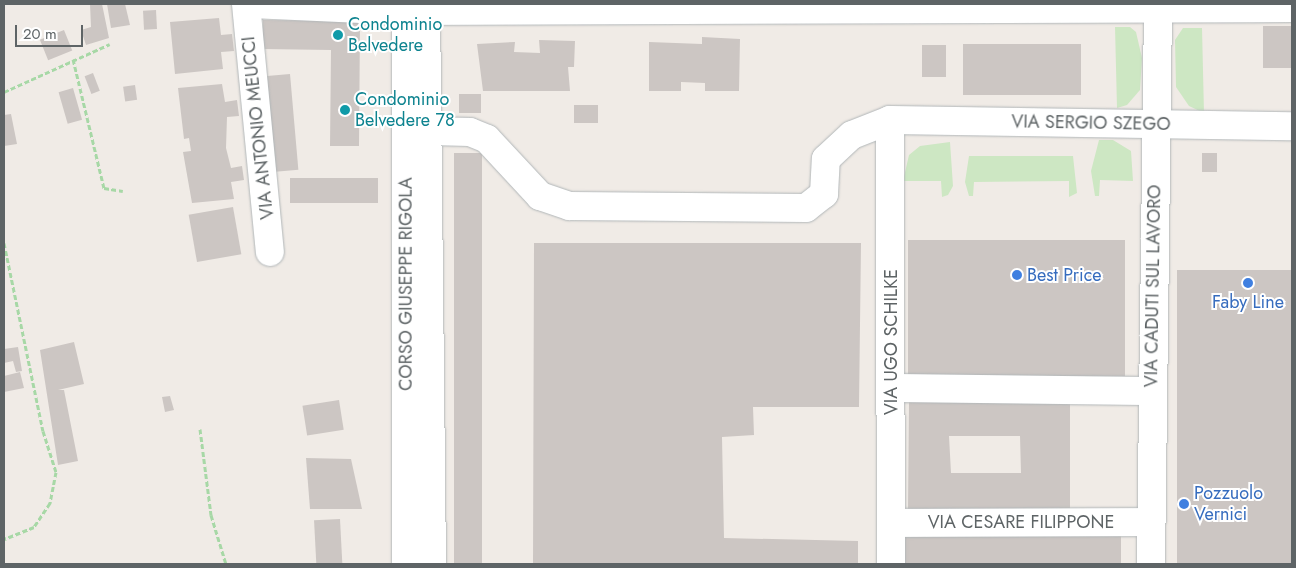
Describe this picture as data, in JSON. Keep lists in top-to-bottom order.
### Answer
{
  "streets": {
    "street": [
      "VIA SERGIO SZEGO",
      "VIA ANTONIO MEUCCI",
      "CORSO GIUSEPPE RIGOLA",
      "VIA CADUTI SUL LAVORO",
      "VIA UGO SCHILKE",
      "VIA CESARE FILIPPONE"
    ]
  },
  "crossings": [
    ["VIA SERGIO SZEGO", "VIA CADUTI SUL LAVORO"],
    ["VIA SERGIO SZEGO", "VIA UGO SCHILKE"],
    ["VIA CADUTI SUL LAVORO", "VIA CESARE FILIPPONE"],
    ["VIA UGO SCHILKE", "VIA CESARE FILIPPONE"]
  ],
  "places": [
    "Condominio Belvedere",
    "Condominio Belvedere 78",
    "Best Price",
    "Faby Line",
    "Pozzuolo Vernici"
  ],
  "scale_bar": "20 m"
}
